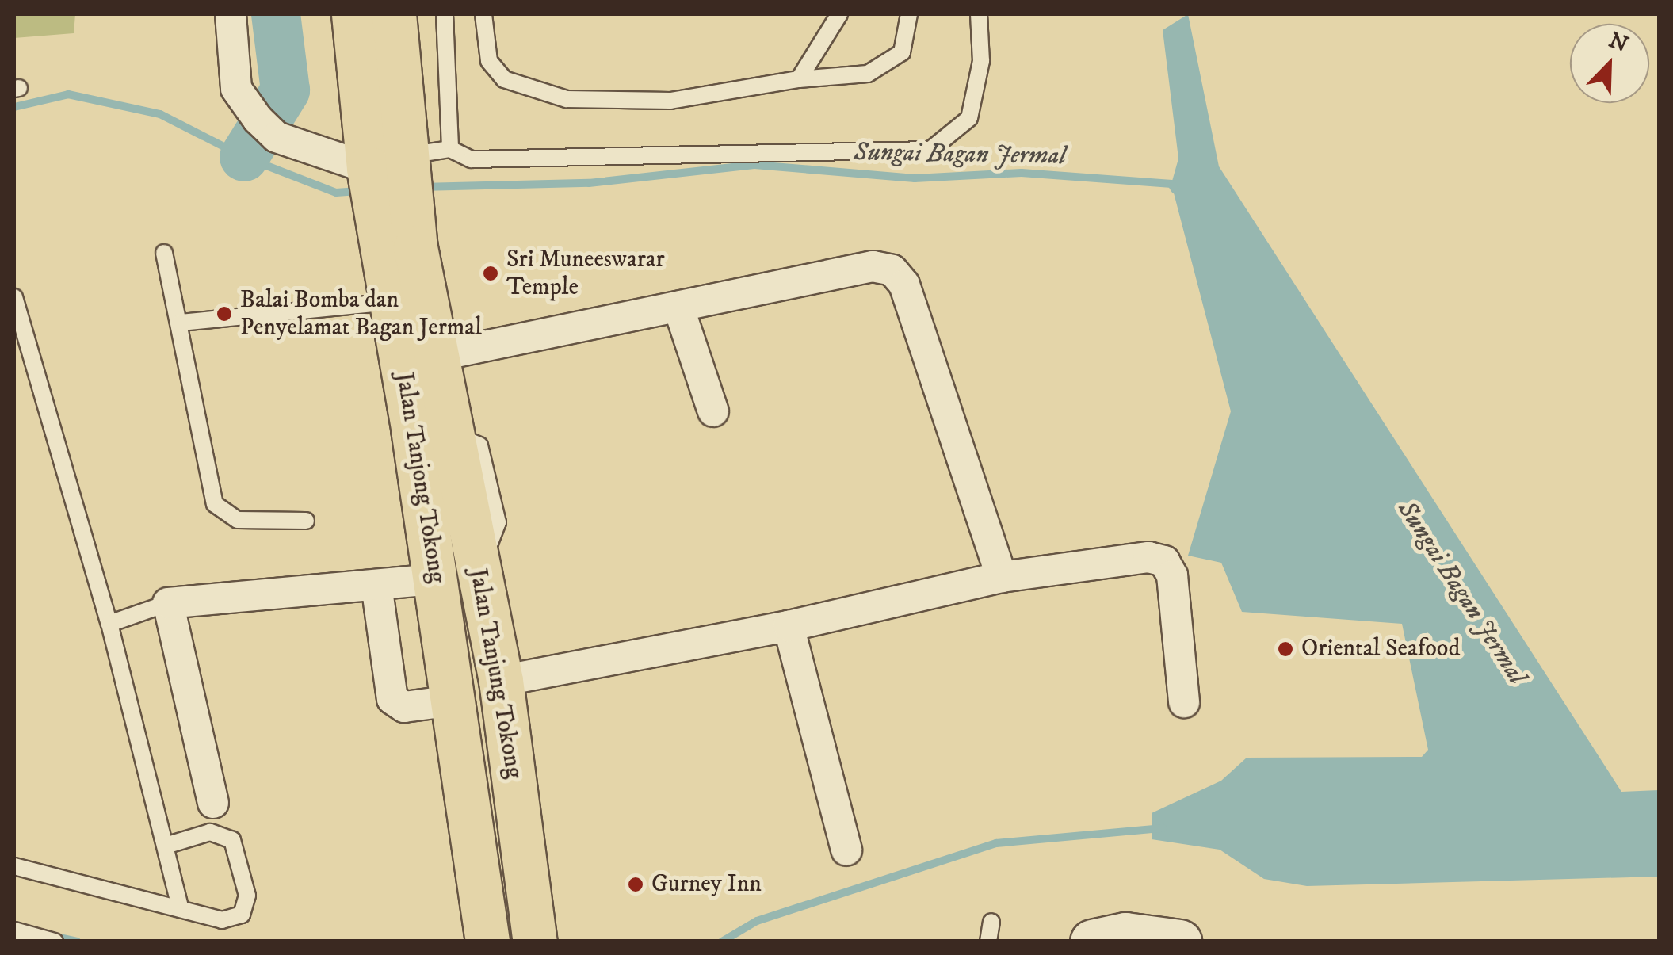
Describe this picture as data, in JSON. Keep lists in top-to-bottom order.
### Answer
{
  "streets": {
    "main road": ["Jalan Tanjong Tokong", "Jalan Tanjung Tokong"]
  },
  "crossings": [
    ["Jalan Tanjong Tokong", "Jalan Tanjung Tokong"]
  ],
  "water": ["Sungai Bagan Jermal"],
  "places": [
    "Sri Muneeswarar Temple",
    "Balai Bomba dan Penyelamat Bagan Jermal",
    "Oriental Seafood",
    "Gurney Inn"
  ],
  "north": "top right"
}
